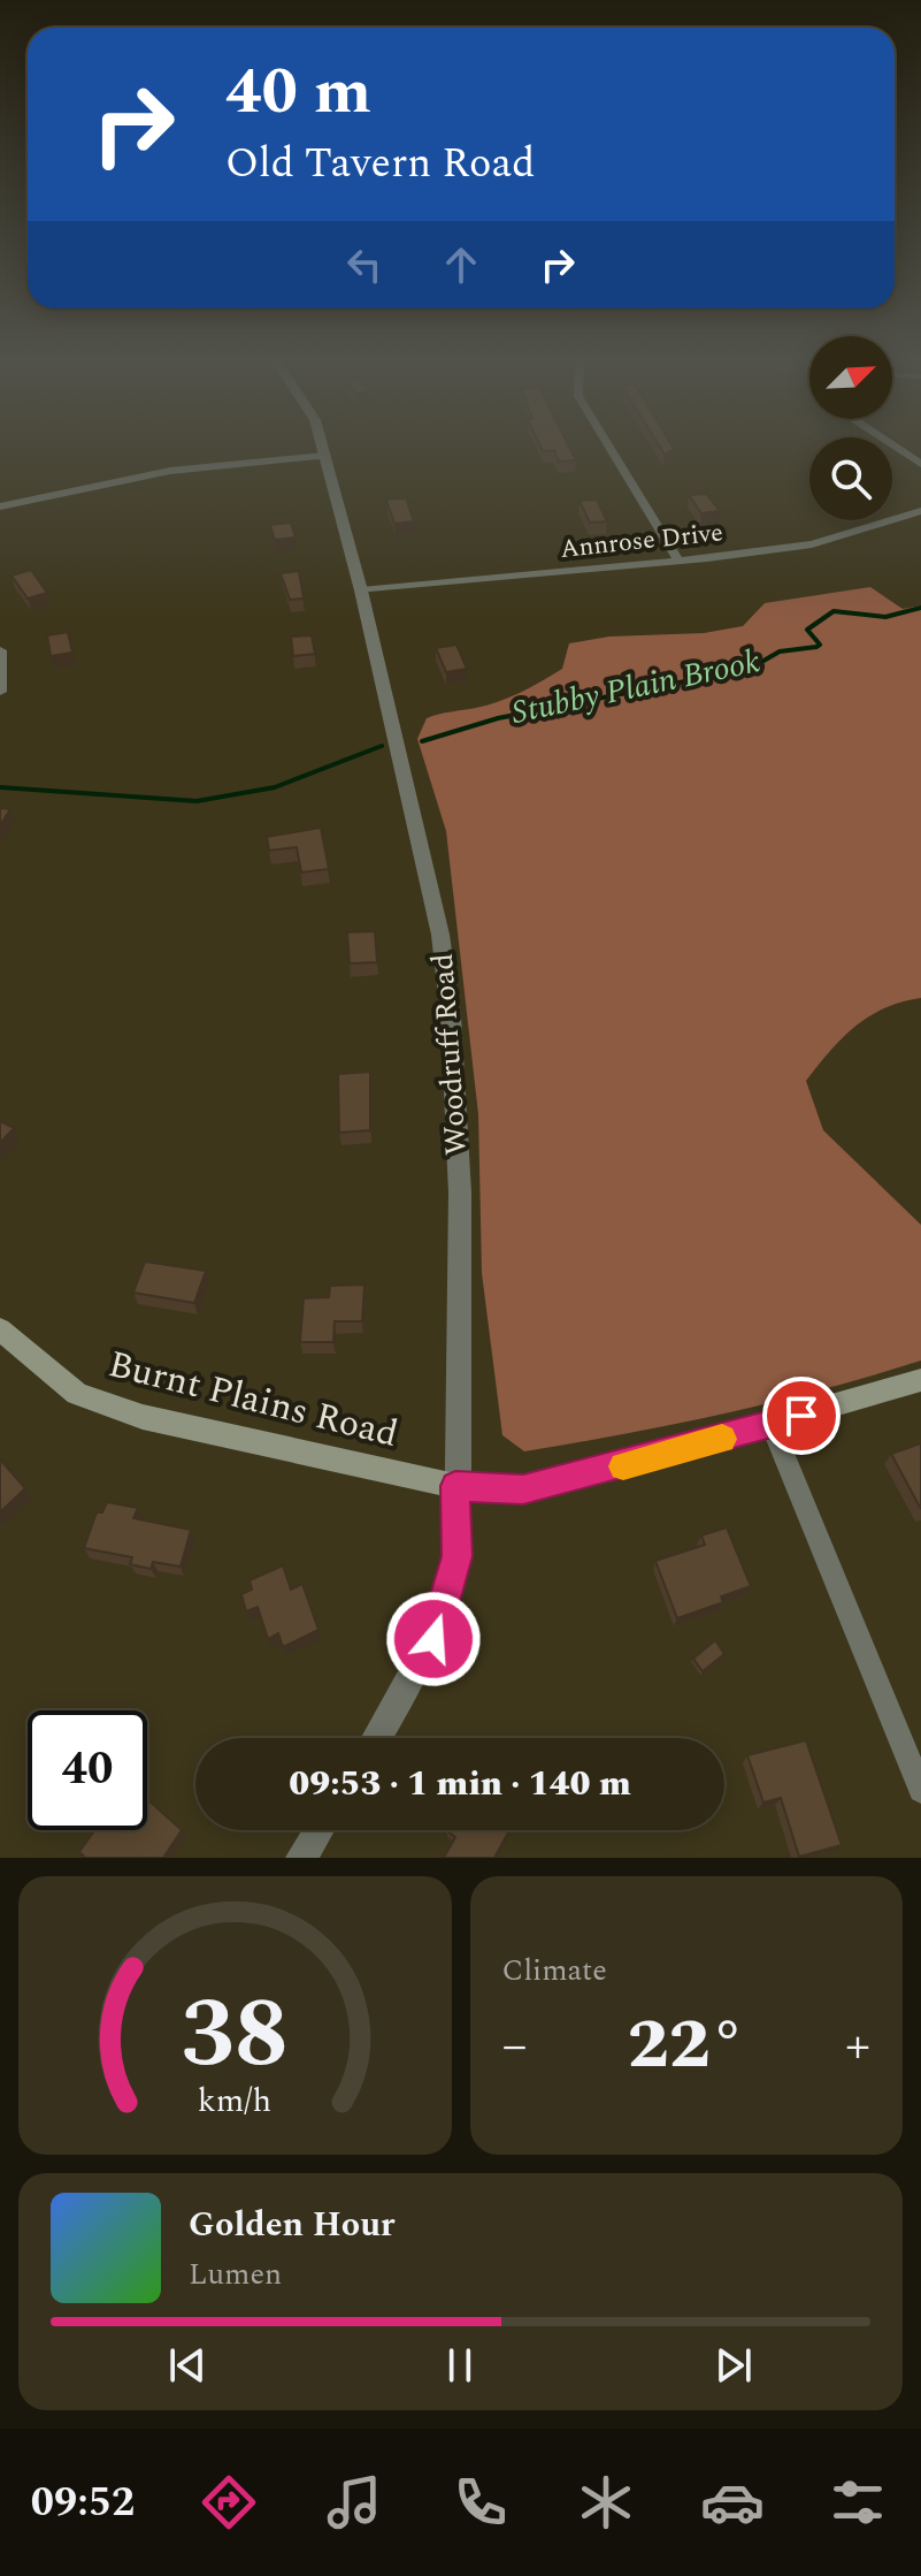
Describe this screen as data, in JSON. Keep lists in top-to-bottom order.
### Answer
{
  "streets": {
    "main road": ["Burnt Plains Road"],
    "street": ["Annrose Drive", "Woodruff Road"]
  },
  "crossings": [
    ["Annrose Drive", "Woodruff Road"],
    ["Woodruff Road", "Burnt Plains Road"]
  ],
  "water": ["Stubby Plain Brook"],
  "north": "top right",
  "page": {
    "turn": ["40 m", "Old Tavern Road"],
    "limit": "40",
    "trip": "09:53 · 1 min · 140 m",
    "tile": "Climate",
    "heat": ["−", "22°", "+"],
    "song": ["Golden Hour", "Lumen"],
    "tabs": "09:52",
    "gauge": ["38", "km/h"]
  }
}
